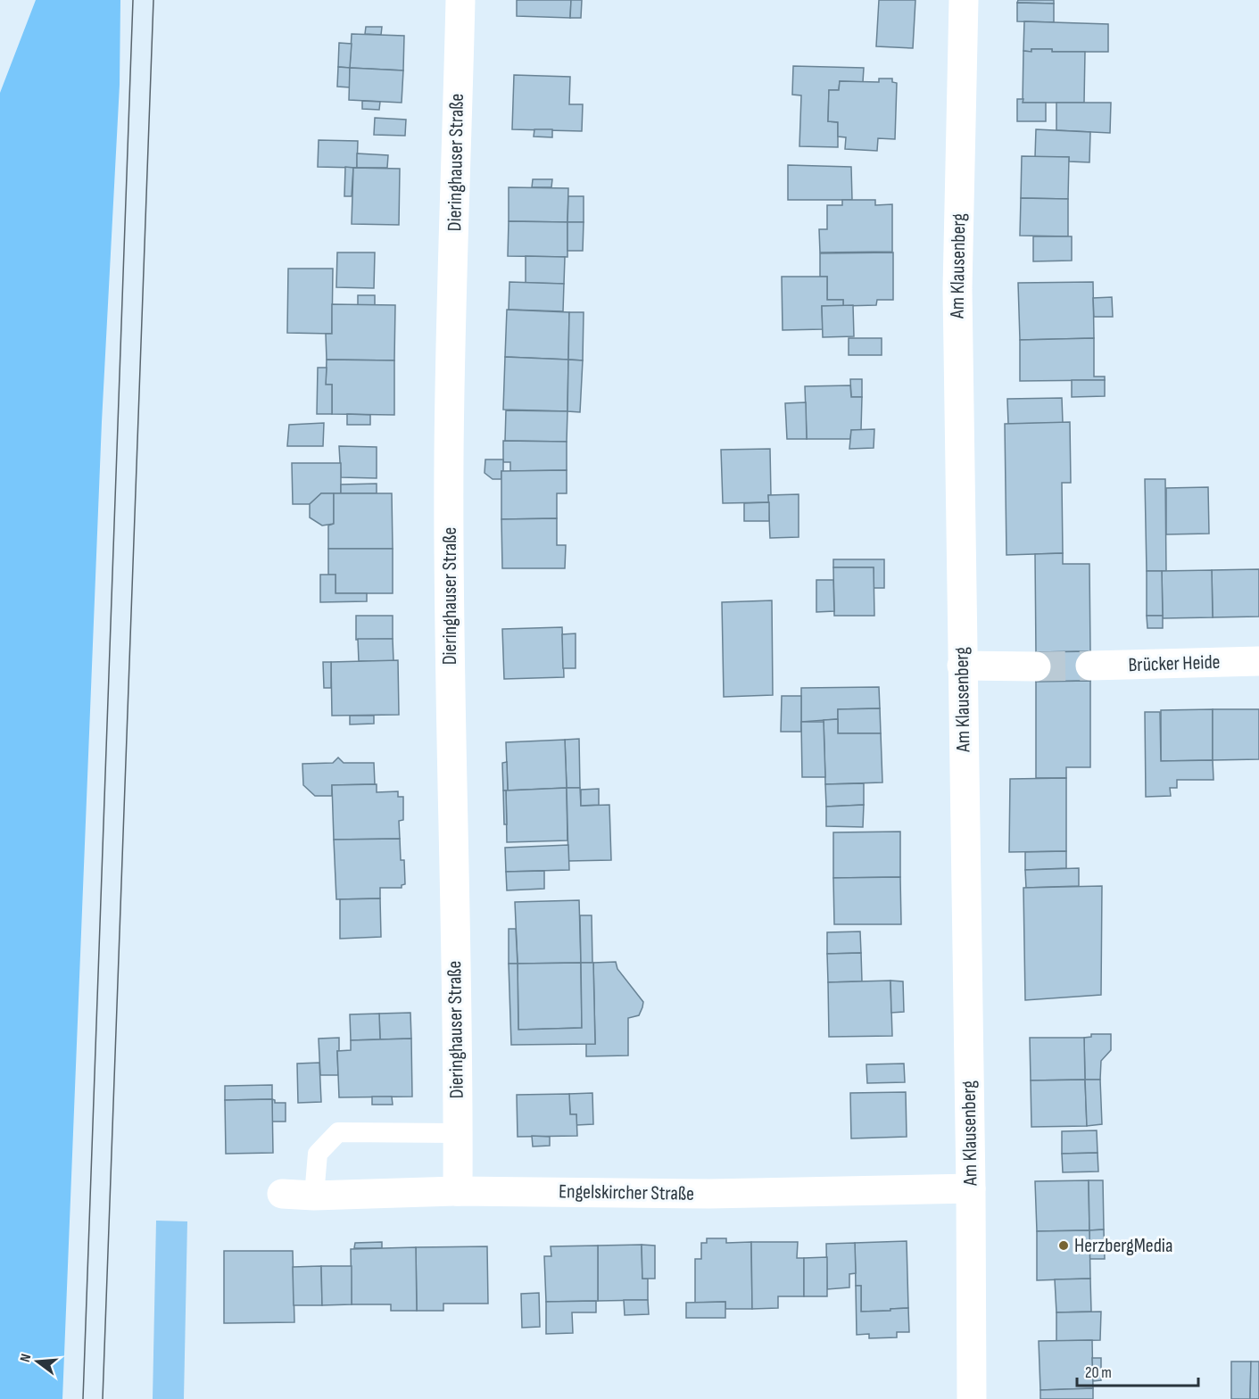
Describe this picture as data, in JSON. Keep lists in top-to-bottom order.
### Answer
{
  "streets": {
    "street": [
      "Dieringhauser Straße",
      "Am Klausenberg",
      "Brücker Heide",
      "Engelskircher Straße"
    ]
  },
  "crossings": [
    ["Dieringhauser Straße", "Engelskircher Straße"],
    ["Am Klausenberg", "Engelskircher Straße"]
  ],
  "places": ["HerzbergMedia"],
  "scale_bar": "20 m",
  "north": "left"
}
